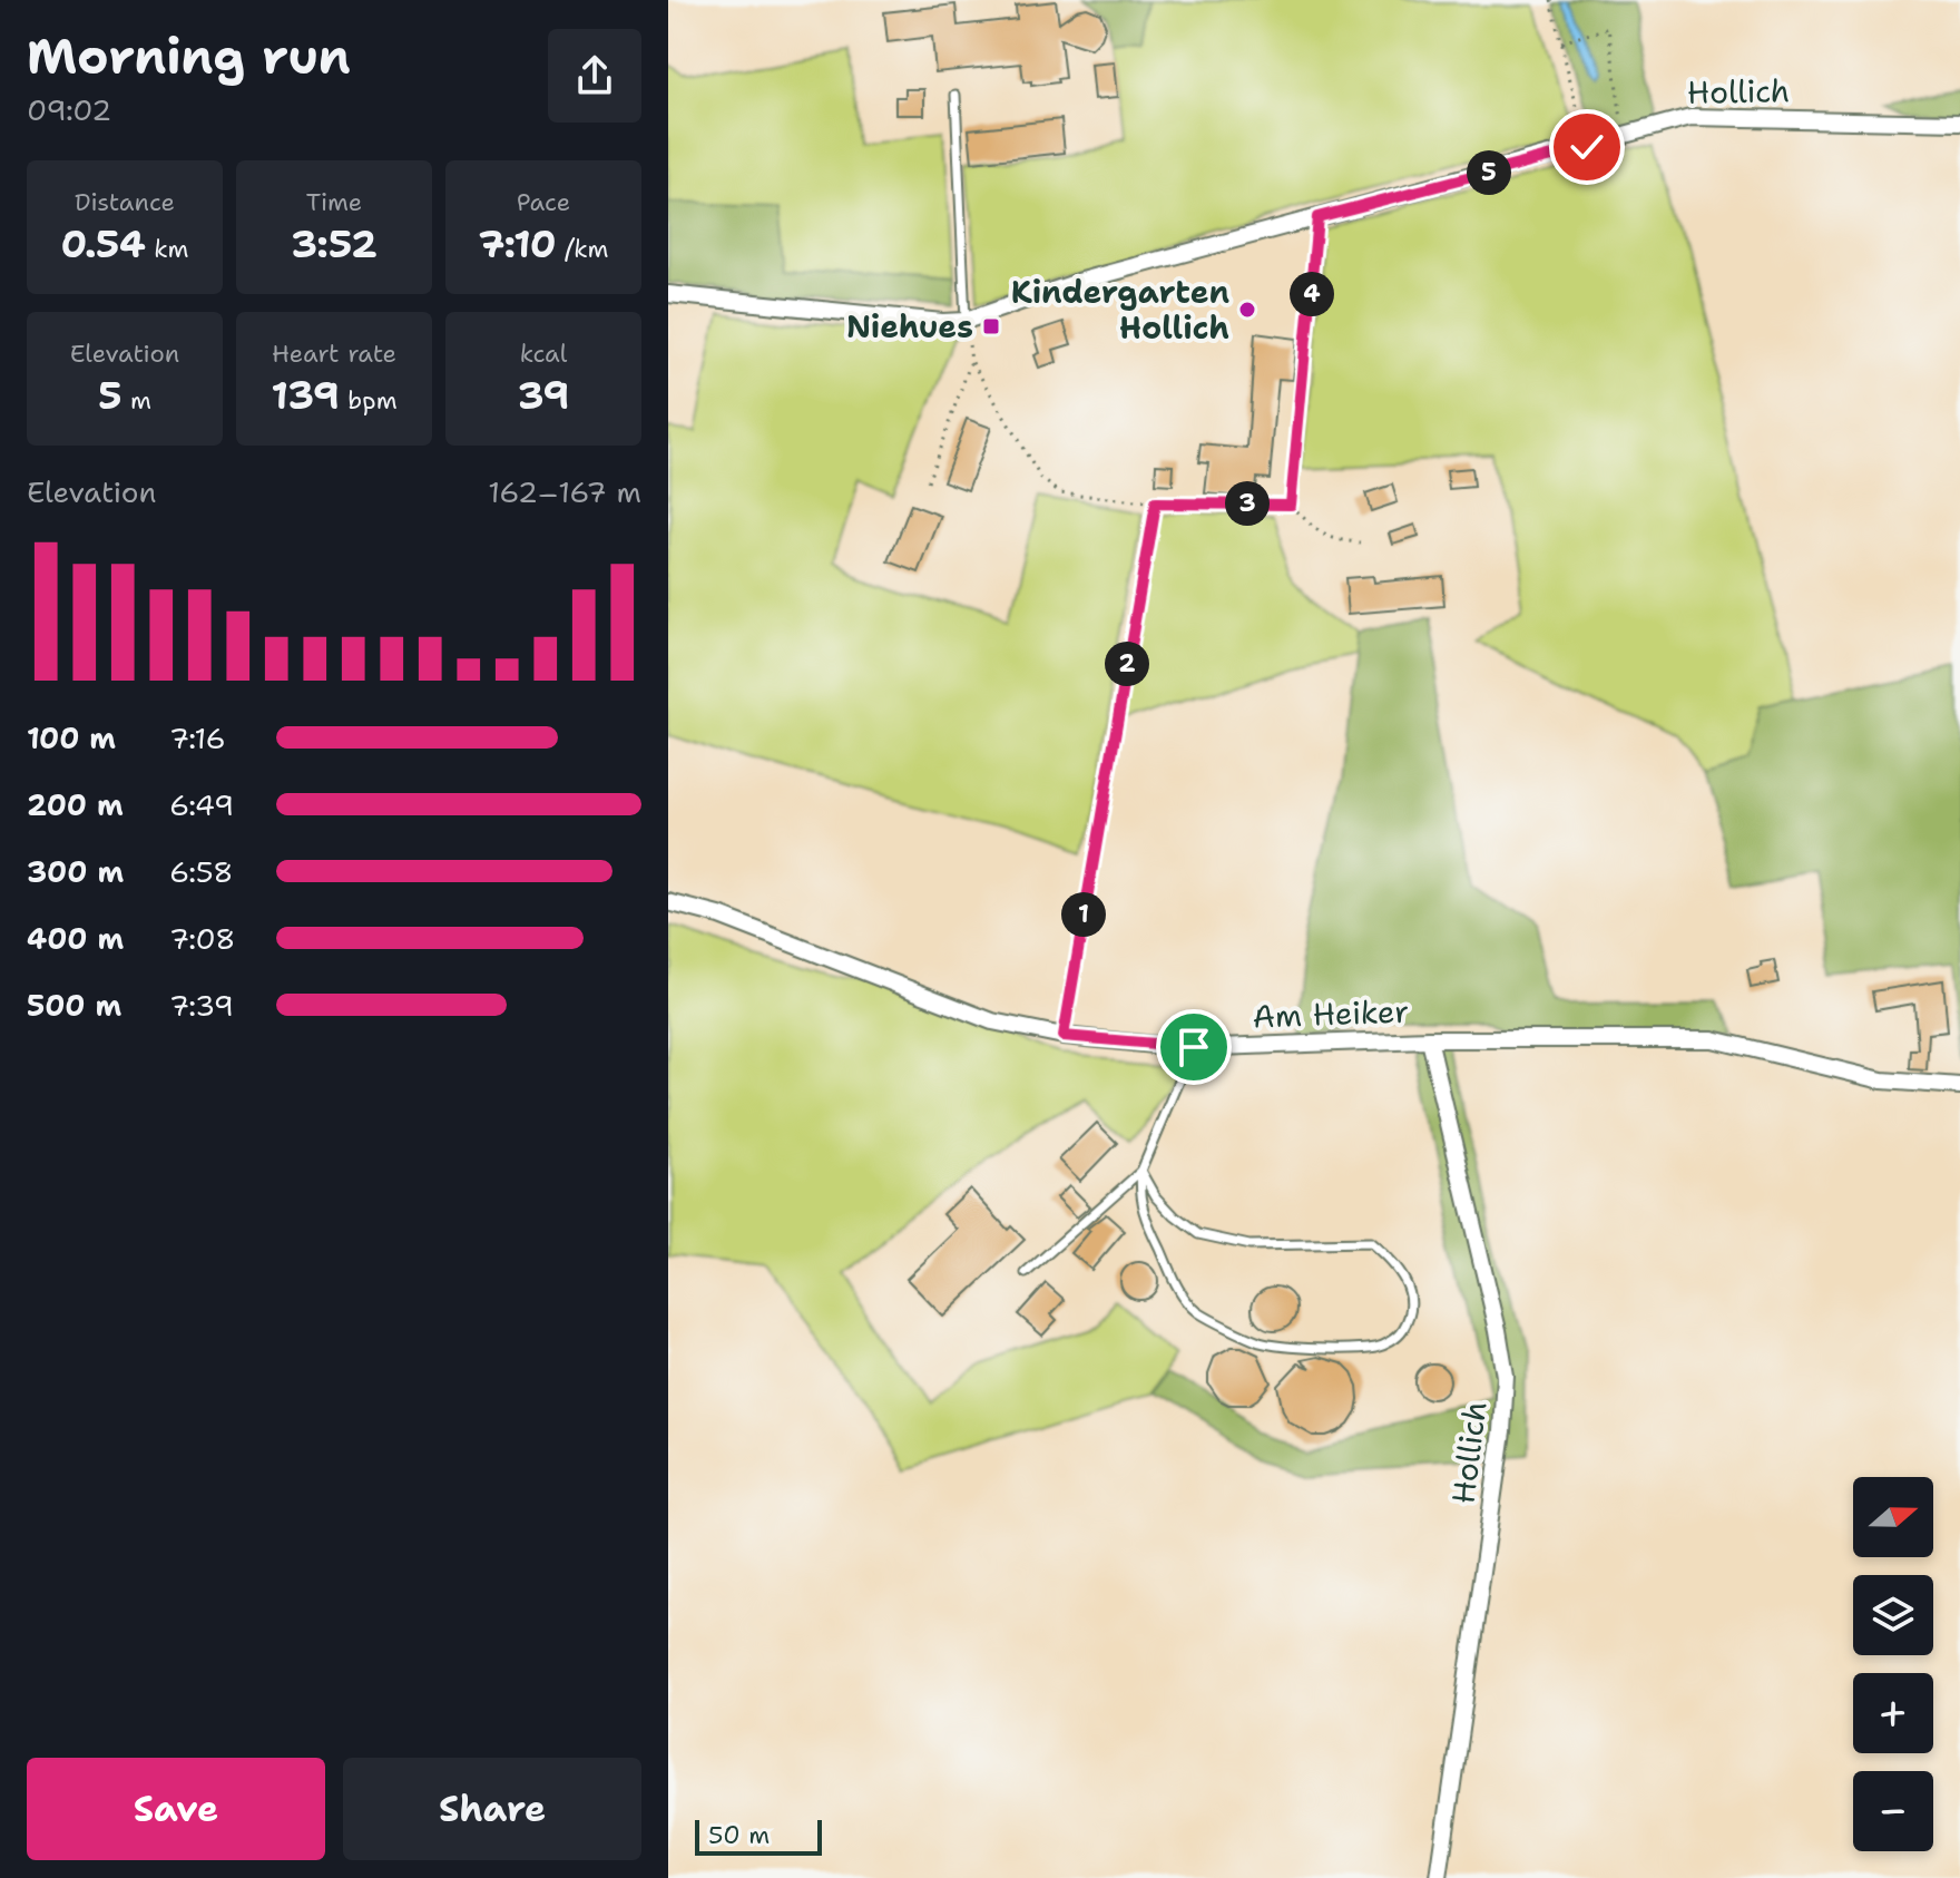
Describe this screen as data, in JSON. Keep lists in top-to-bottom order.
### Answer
{
  "streets": {
    "street": ["Hollich", "Am Heiker"]
  },
  "crossings": [
    ["Hollich", "Am Heiker"]
  ],
  "places": {
    "other": ["Kindergarten Hollich"],
    "transit": ["Niehues"]
  },
  "scale_bar": "50 m",
  "north": "right",
  "page": {
    "heading": ["Morning run", "09:02"],
    "pins": [
      "5",
      "4",
      "3",
      "2",
      "1"
    ],
    "stats": [
      ["Distance", "0.54 km"],
      ["Time", "3:52"],
      ["Pace", "7:10 /km"],
      ["Elevation", "5 m"],
      ["Heart rate", "139 bpm"],
      ["kcal", "39"]
    ],
    "chart": ["Elevation", "162–167 m"],
    "list": [
      {
        "name": "100 m",
        "note": "7:16"
      },
      {
        "name": "200 m",
        "note": "6:49"
      },
      {
        "name": "300 m",
        "note": "6:58"
      },
      {
        "name": "400 m",
        "note": "7:08"
      },
      {
        "name": "500 m",
        "note": "7:39"
      }
    ],
    "map_buttons": ["+", "−"],
    "buttons": ["Save", "Share"],
    "scale": "50 m"
  }
}
